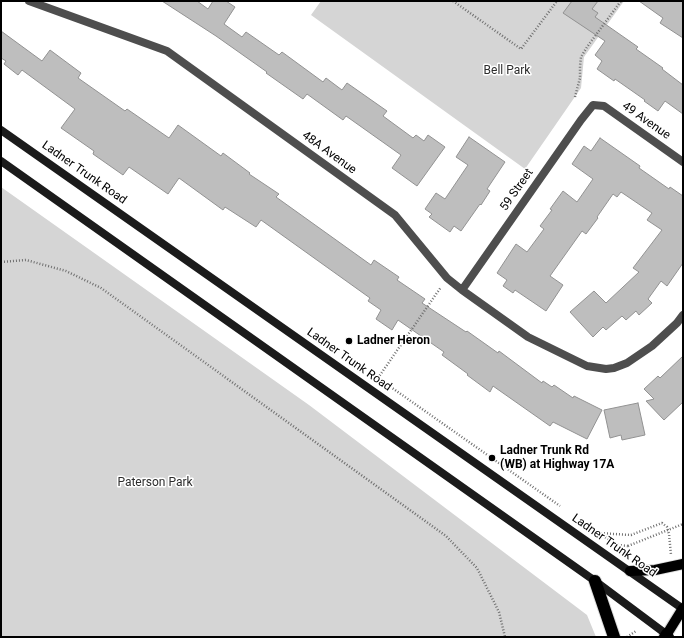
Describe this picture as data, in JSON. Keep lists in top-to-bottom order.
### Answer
{
  "streets": {
    "main road": ["Ladner Trunk Road"],
    "street": ["49 Avenue", "48A Avenue", "59 Street"]
  },
  "crossings": [
    ["49 Avenue", "59 Street"],
    ["48A Avenue", "59 Street"]
  ],
  "parks": ["Bell Park", "Paterson Park"],
  "places": ["Ladner Heron", "Ladner Trunk Rd (WB) at Highway 17A"]
}
